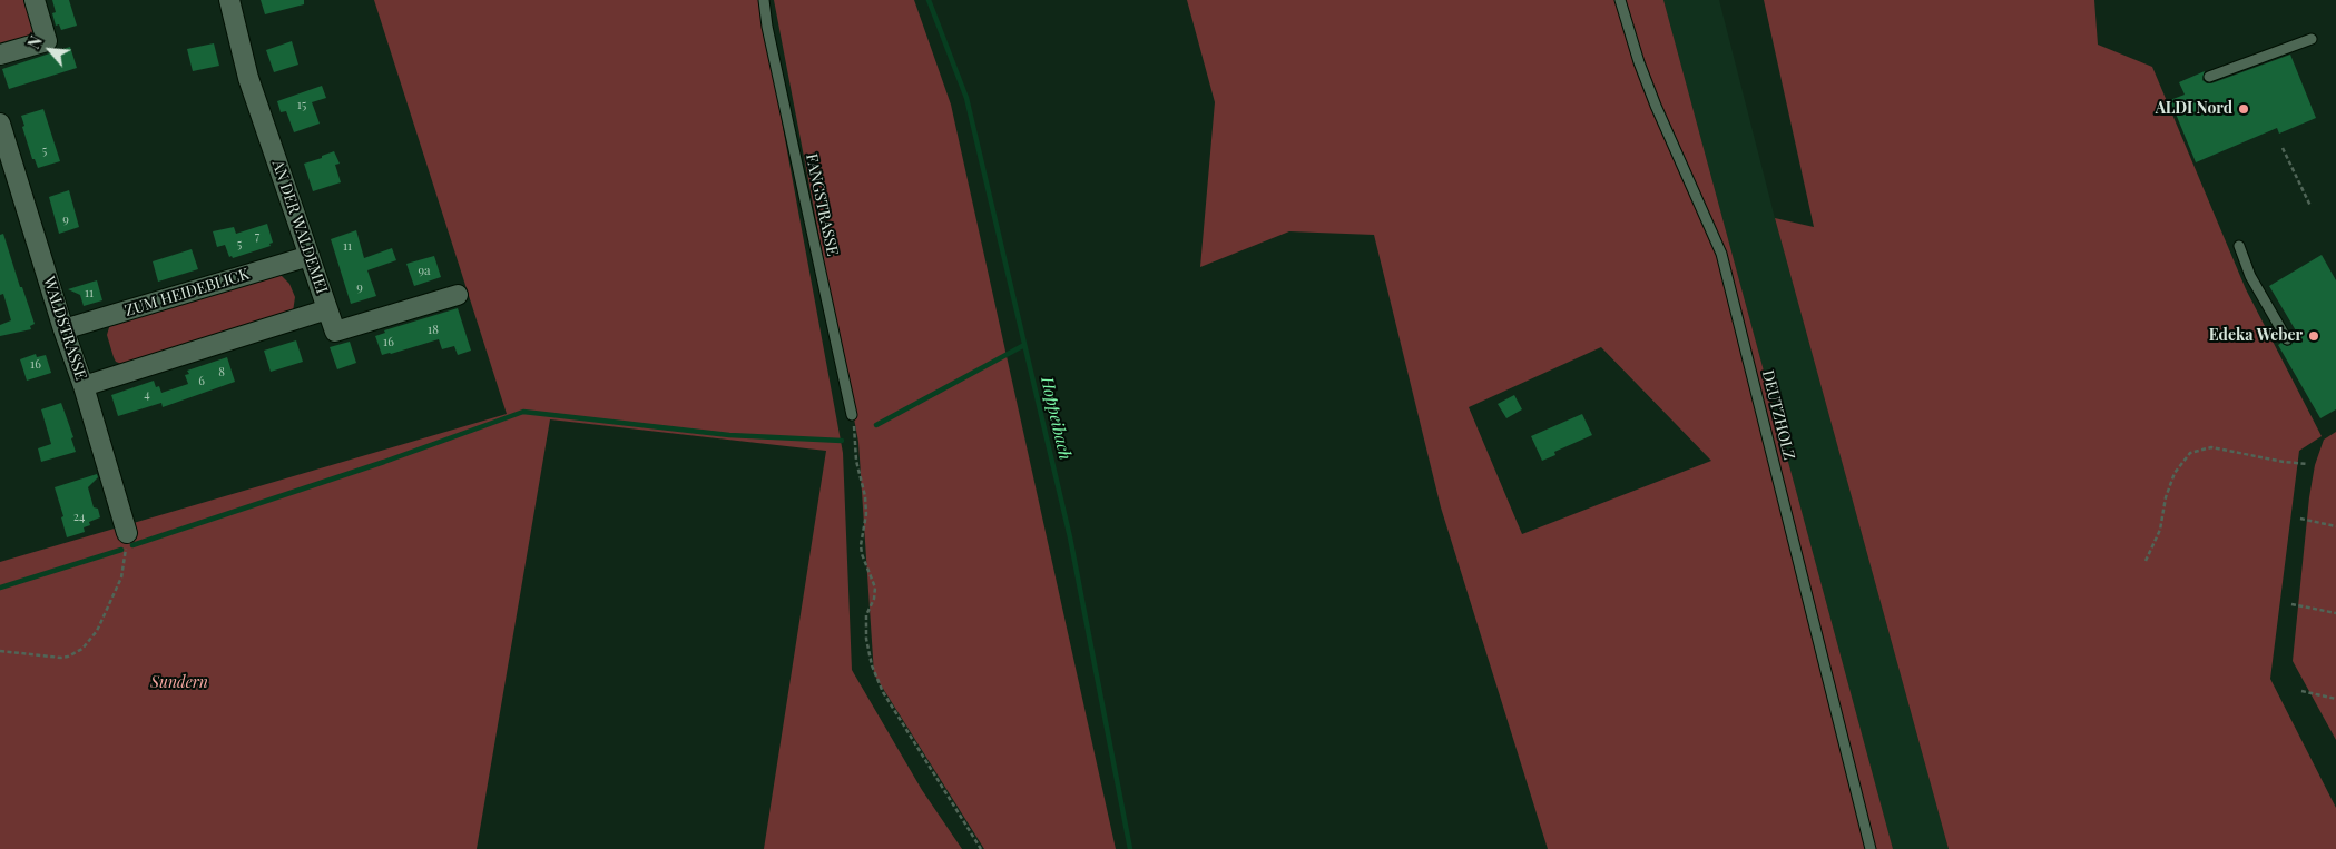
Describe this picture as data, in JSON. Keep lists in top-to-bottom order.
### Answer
{
  "streets": {
    "street": ["AN DER WALDEMEI", "ZUM HEIDEBLICK", "WALDSTRASSE"],
    "lane": ["FANGSTRASSE", "DEUTZHOLZ"]
  },
  "crossings": [
    ["AN DER WALDEMEI", "ZUM HEIDEBLICK"],
    ["ZUM HEIDEBLICK", "WALDSTRASSE"]
  ],
  "water": ["Hoppeibach"],
  "parks": ["Sundern"],
  "places": ["ALDI Nord", "Edeka Weber"],
  "house_numbers": [
    "15",
    "5",
    "9",
    "7",
    "5",
    "11",
    "9a",
    "9",
    "11",
    "18",
    "16",
    "16",
    "8",
    "6",
    "4",
    "24"
  ],
  "north": "top left"
}
